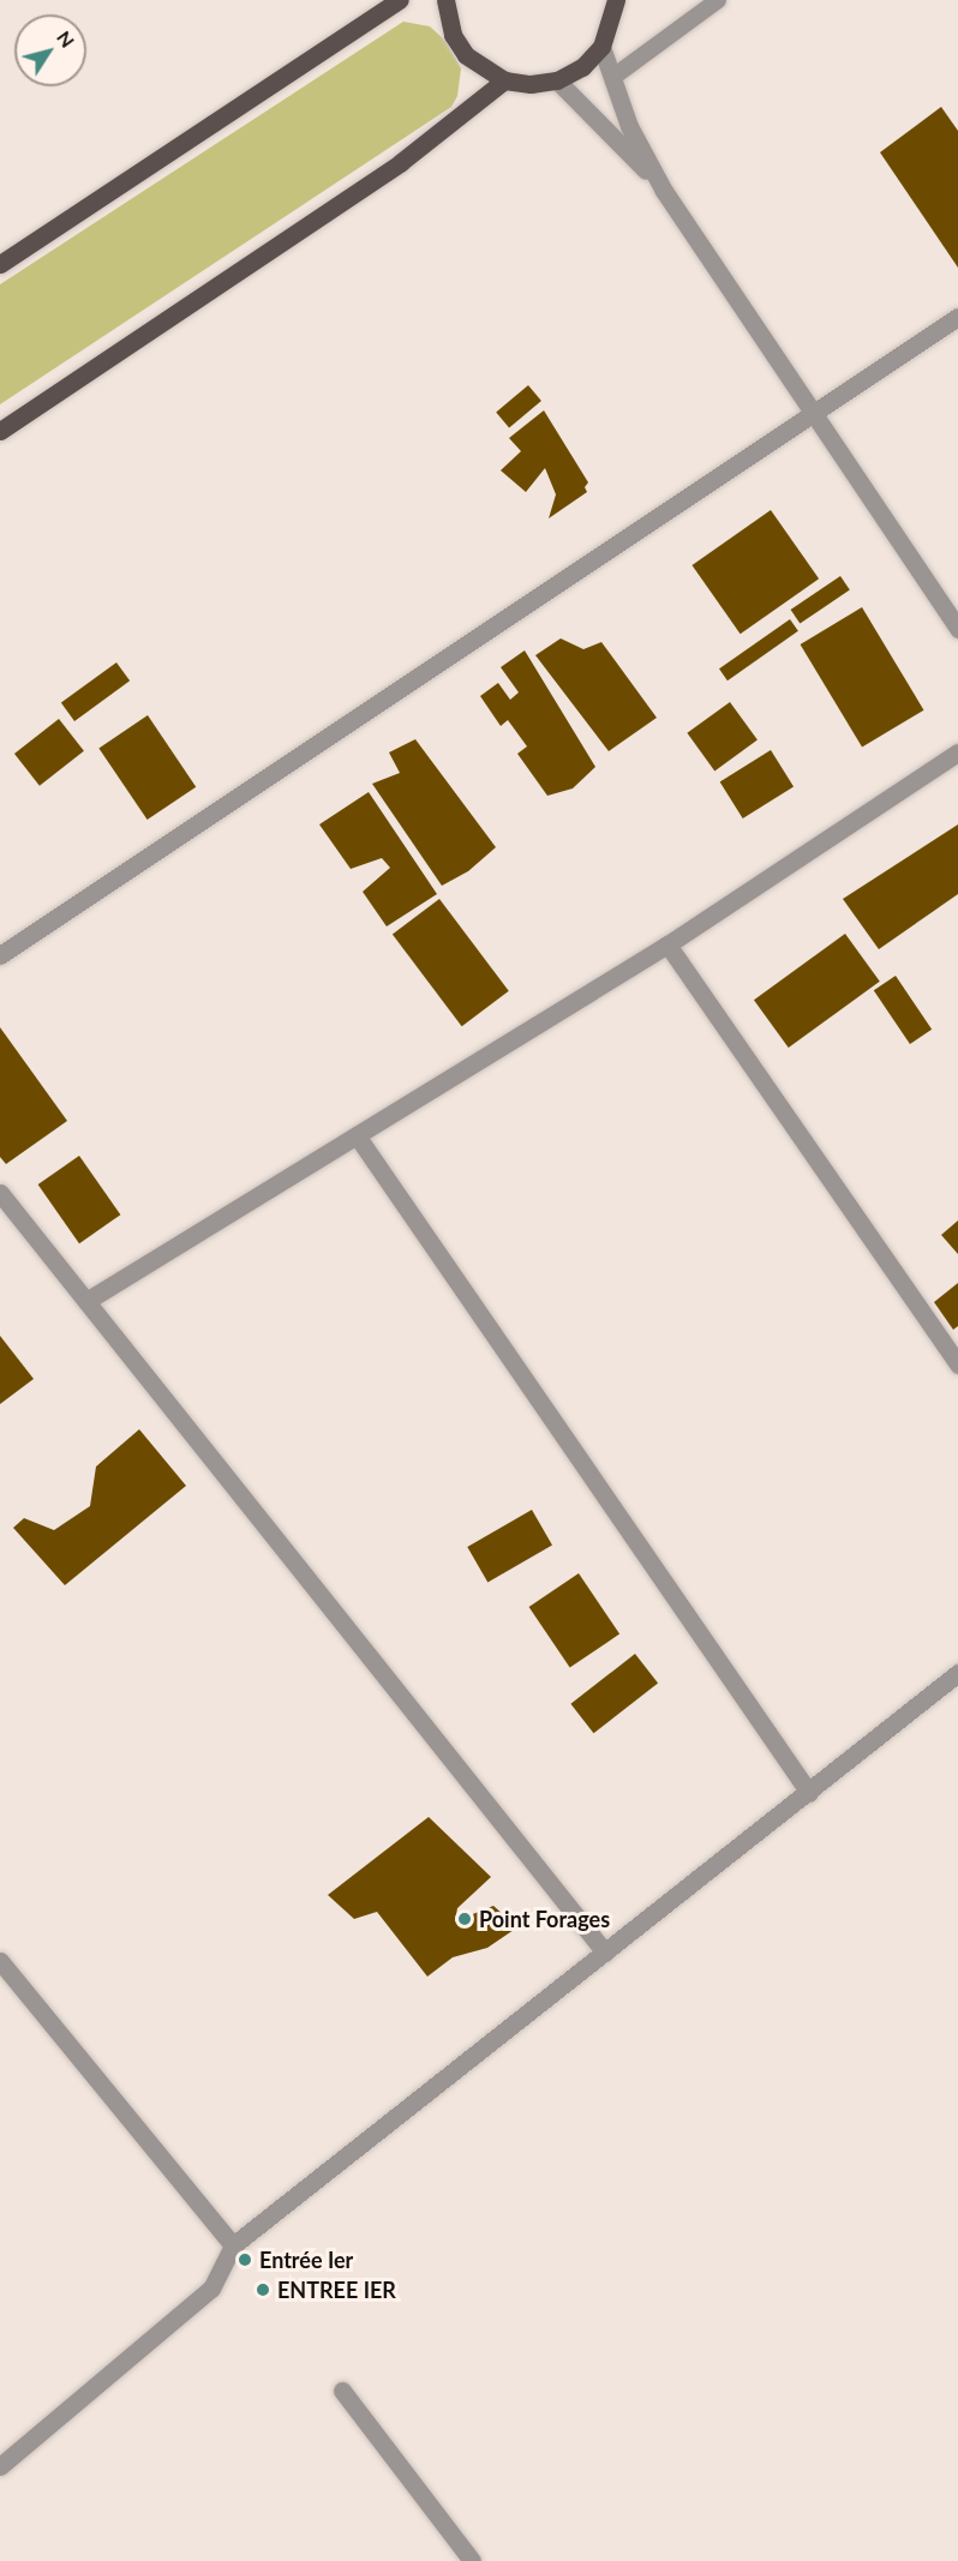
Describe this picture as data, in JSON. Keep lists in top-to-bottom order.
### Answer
{
  "places": ["Point Forages", "Entrée Ier", "ENTREE IER"],
  "north": "top right"
}
